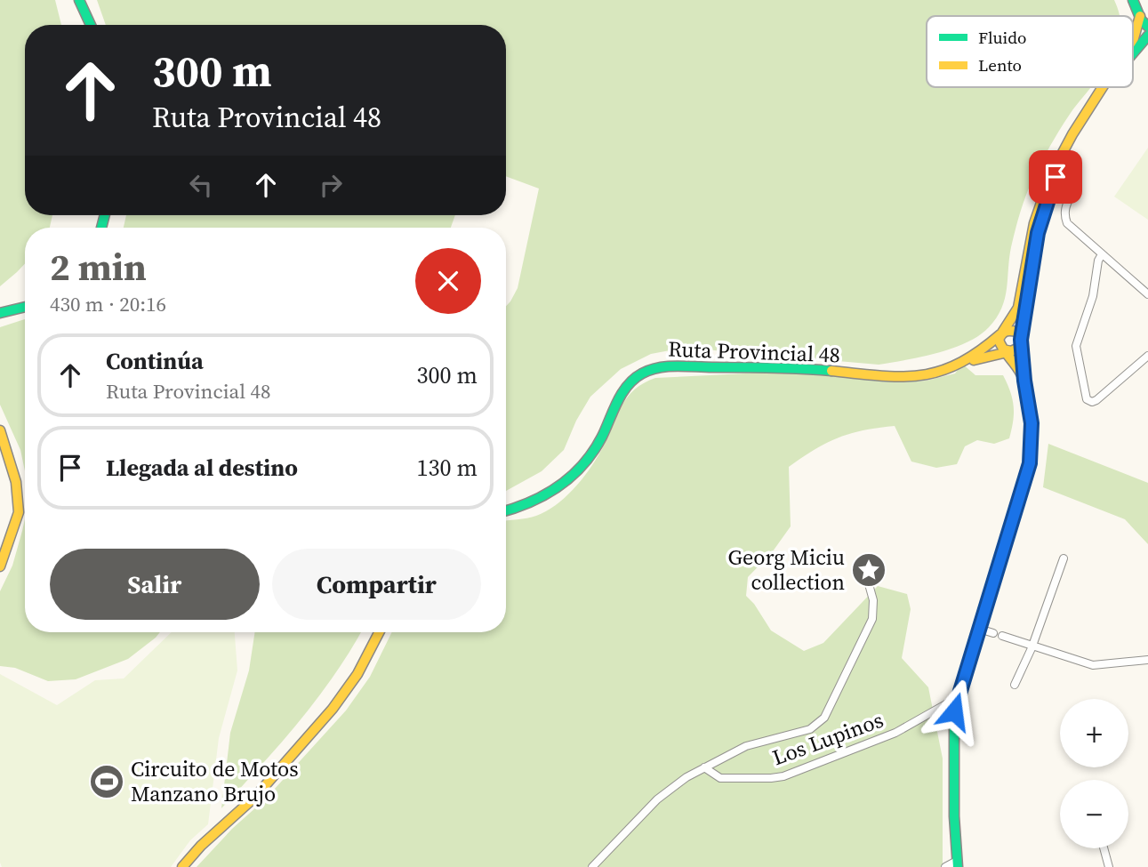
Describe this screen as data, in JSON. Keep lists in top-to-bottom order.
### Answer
{
  "streets": {
    "main road": ["Ruta Provincial 48"],
    "street": ["Los Lupinos"]
  },
  "crossings": [
    ["Ruta Provincial 48", "Los Lupinos"]
  ],
  "places": {
    "place": ["Georg Miciu collection"],
    "sports": ["Circuito de Motos Manzano Brujo"]
  },
  "legend": ["Fluido", "Lento"],
  "page": {
    "turn": ["300 m", "Ruta Provincial 48"],
    "heading": ["2 min", "430 m · 20:16"],
    "list": [
      {
        "name": "Continúa",
        "note": "Ruta Provincial 48",
        "value": "300 m"
      },
      {
        "name": "Llegada al destino",
        "value": "130 m"
      }
    ],
    "buttons": ["Salir", "Compartir"],
    "map_buttons": ["+", "−"]
  }
}
